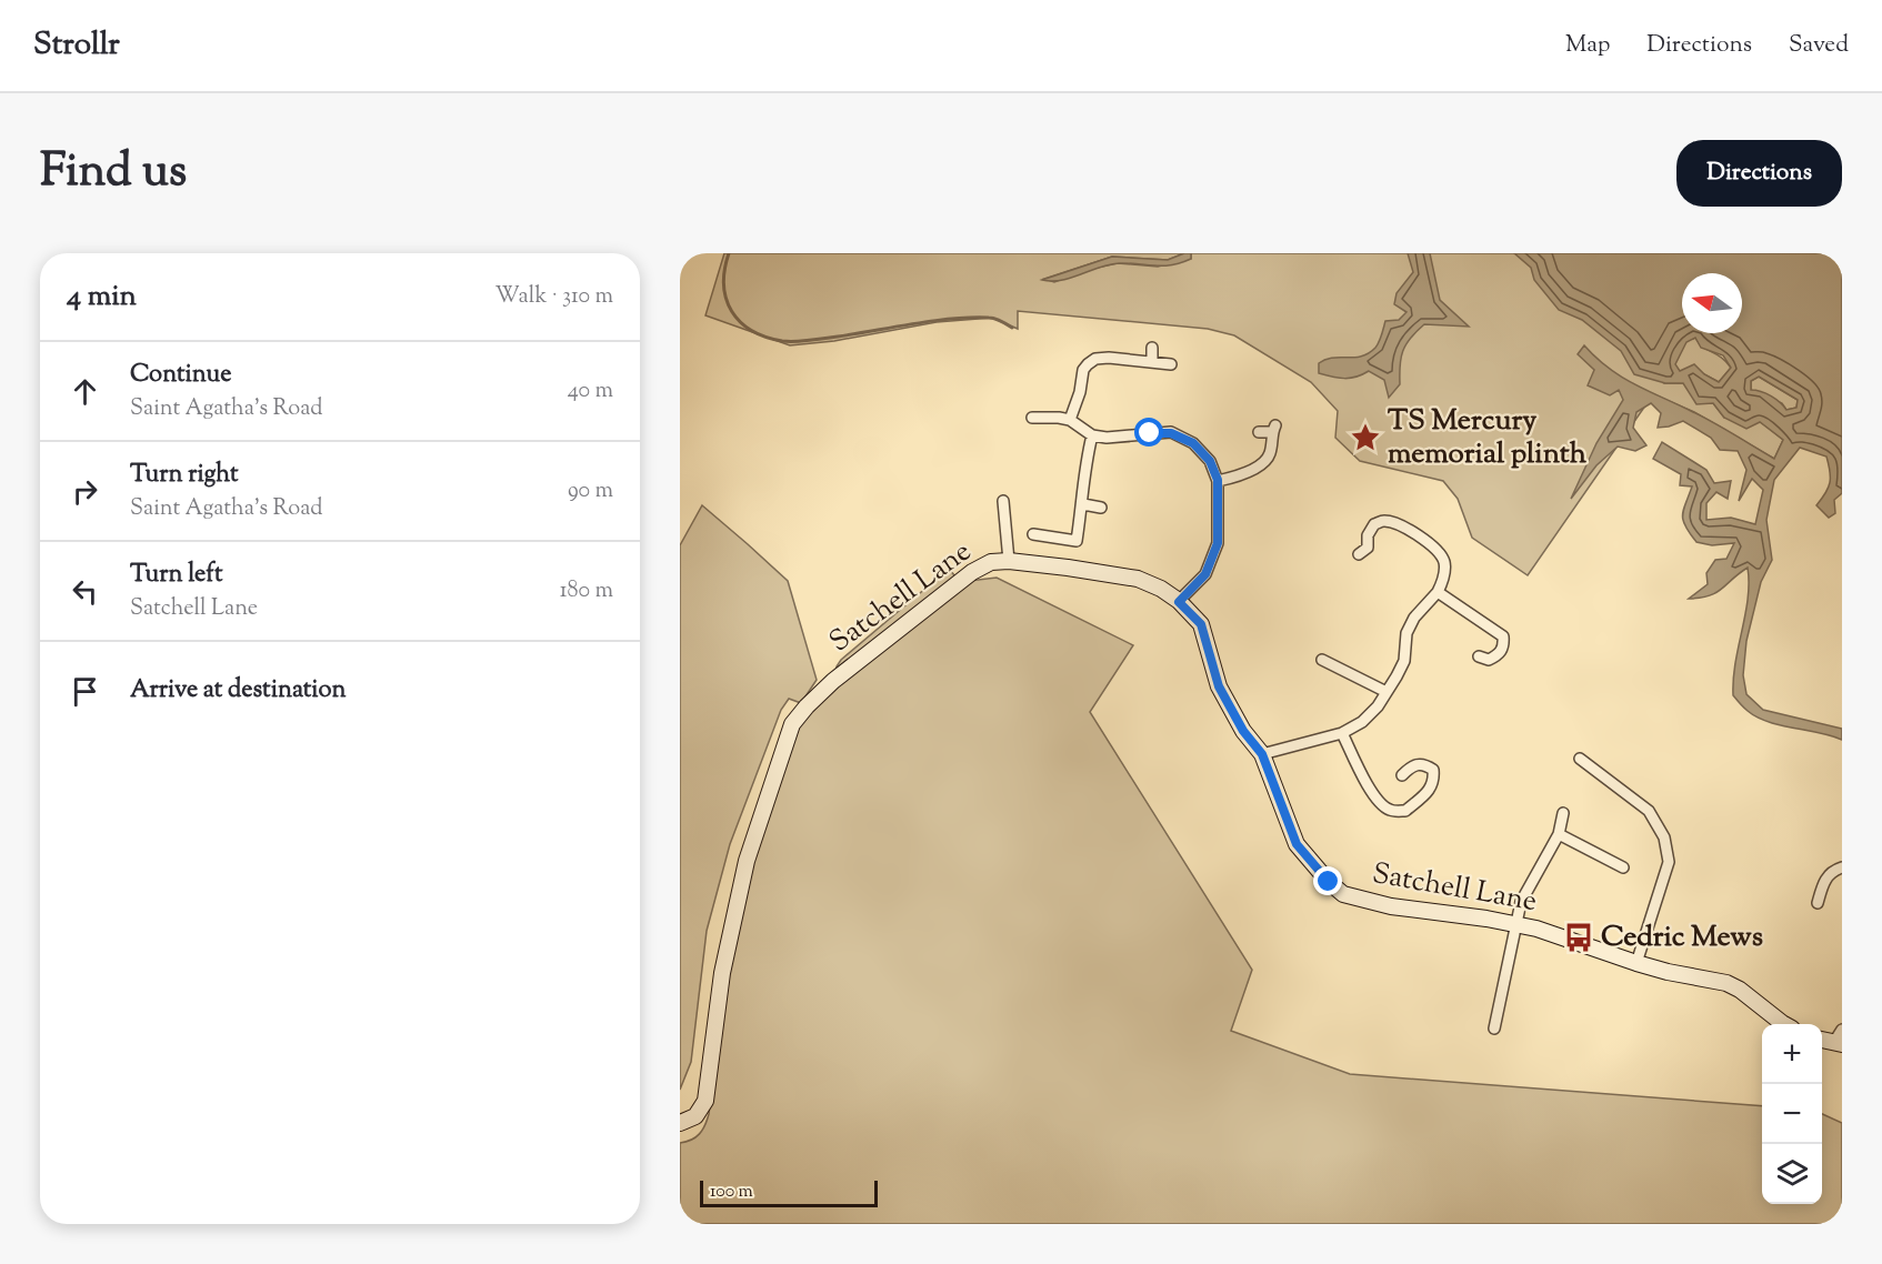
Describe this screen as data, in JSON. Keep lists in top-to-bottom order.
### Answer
{
  "streets": {
    "street": ["Satchell Lane"]
  },
  "places": {
    "place": ["TS Mercury memorial plinth"],
    "bus stop": ["Cedric Mews"]
  },
  "scale_bar": "100 m",
  "north": "left",
  "page": {
    "header": "Strollr",
    "nav": ["Map", "Directions", "Saved"],
    "title": "Find us",
    "buttons": "Directions",
    "heading": ["4 min", "Walk · 310 m"],
    "list": [
      ["Continue", "Saint Agatha's Road", "40 m"],
      ["Turn right", "Saint Agatha's Road", "90 m"],
      ["Turn left", "Satchell Lane", "180 m"],
      "Arrive at destination"
    ],
    "map_buttons": ["+", "−"],
    "scale": "100 m"
  }
}
